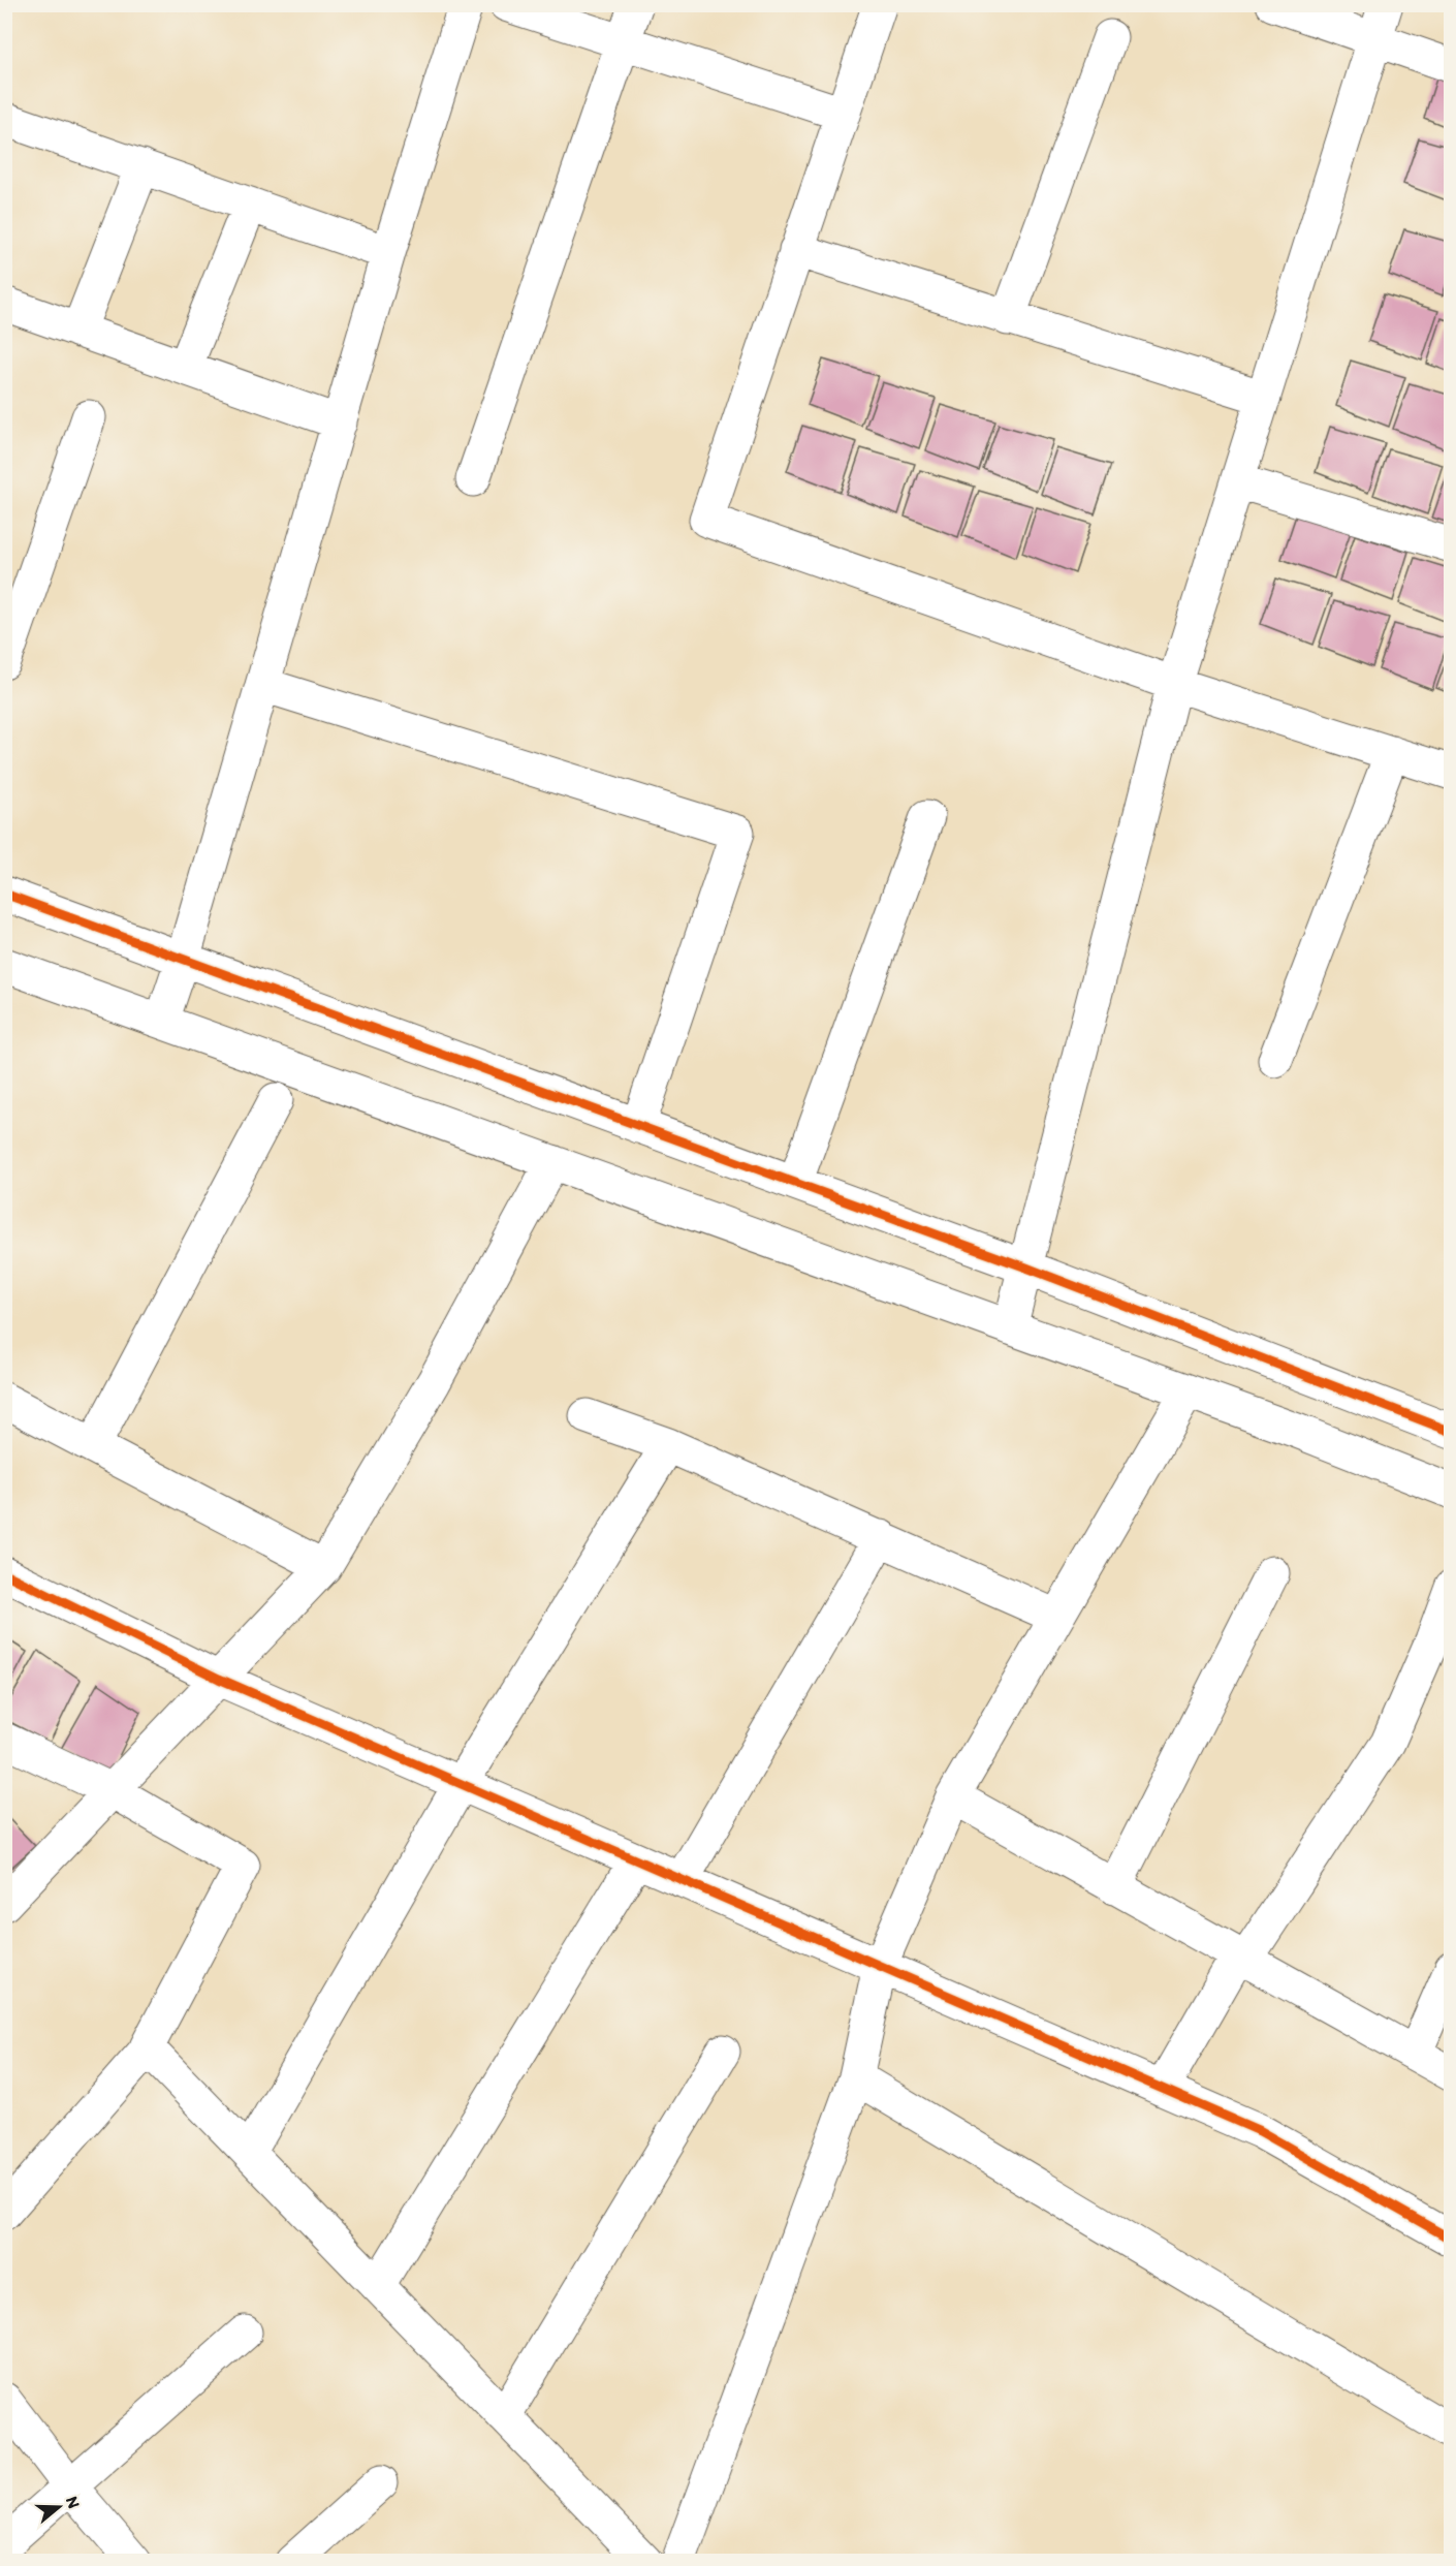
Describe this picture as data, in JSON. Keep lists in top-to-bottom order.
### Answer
{
  "north": "right"
}
